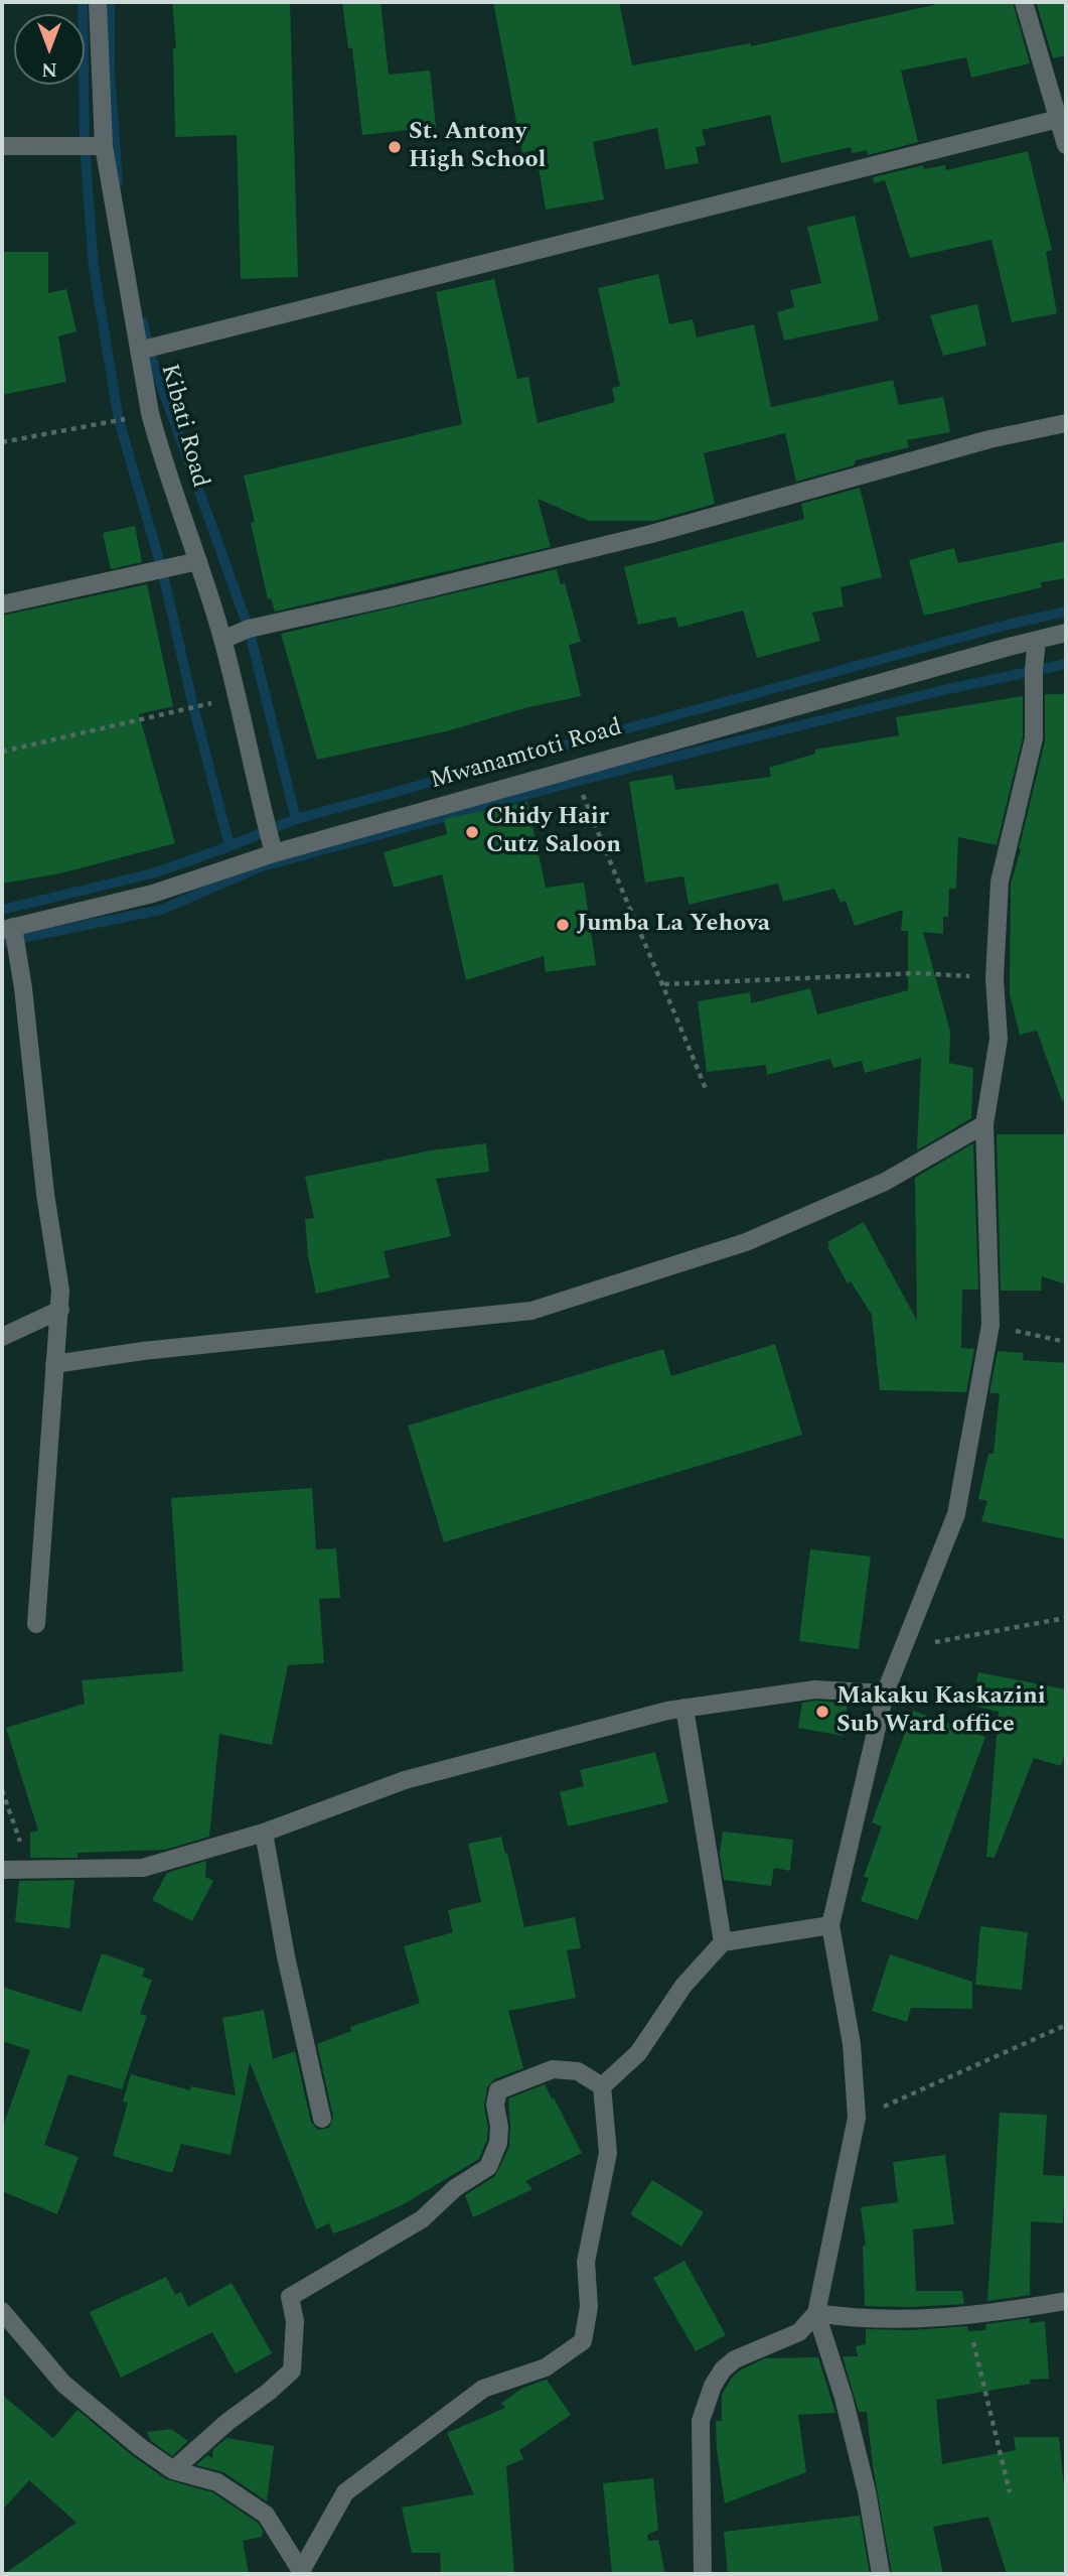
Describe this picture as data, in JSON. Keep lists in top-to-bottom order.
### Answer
{
  "streets": {
    "street": ["Kibati Road", "Mwanamtoti Road"]
  },
  "crossings": [
    ["Kibati Road", "Mwanamtoti Road"]
  ],
  "places": [
    "St. Antony High School",
    "Chidy Hair Cutz Saloon",
    "Jumba La Yehova",
    "Makaku Kaskazini Sub Ward office"
  ],
  "north": "bottom"
}
